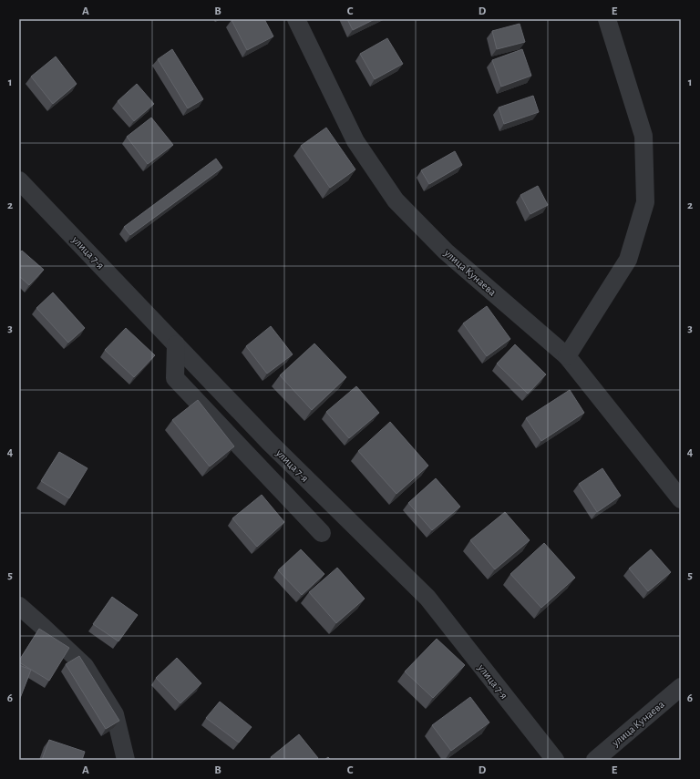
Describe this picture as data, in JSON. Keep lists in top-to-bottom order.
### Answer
{
  "streets": {
    "street": ["улица 7-я", "улица Кунаева"]
  },
  "grid": {
    "columns": [
      "A",
      "B",
      "C",
      "D",
      "E"
    ],
    "rows": [
      "1",
      "2",
      "3",
      "4",
      "5",
      "6"
    ]
  }
}
